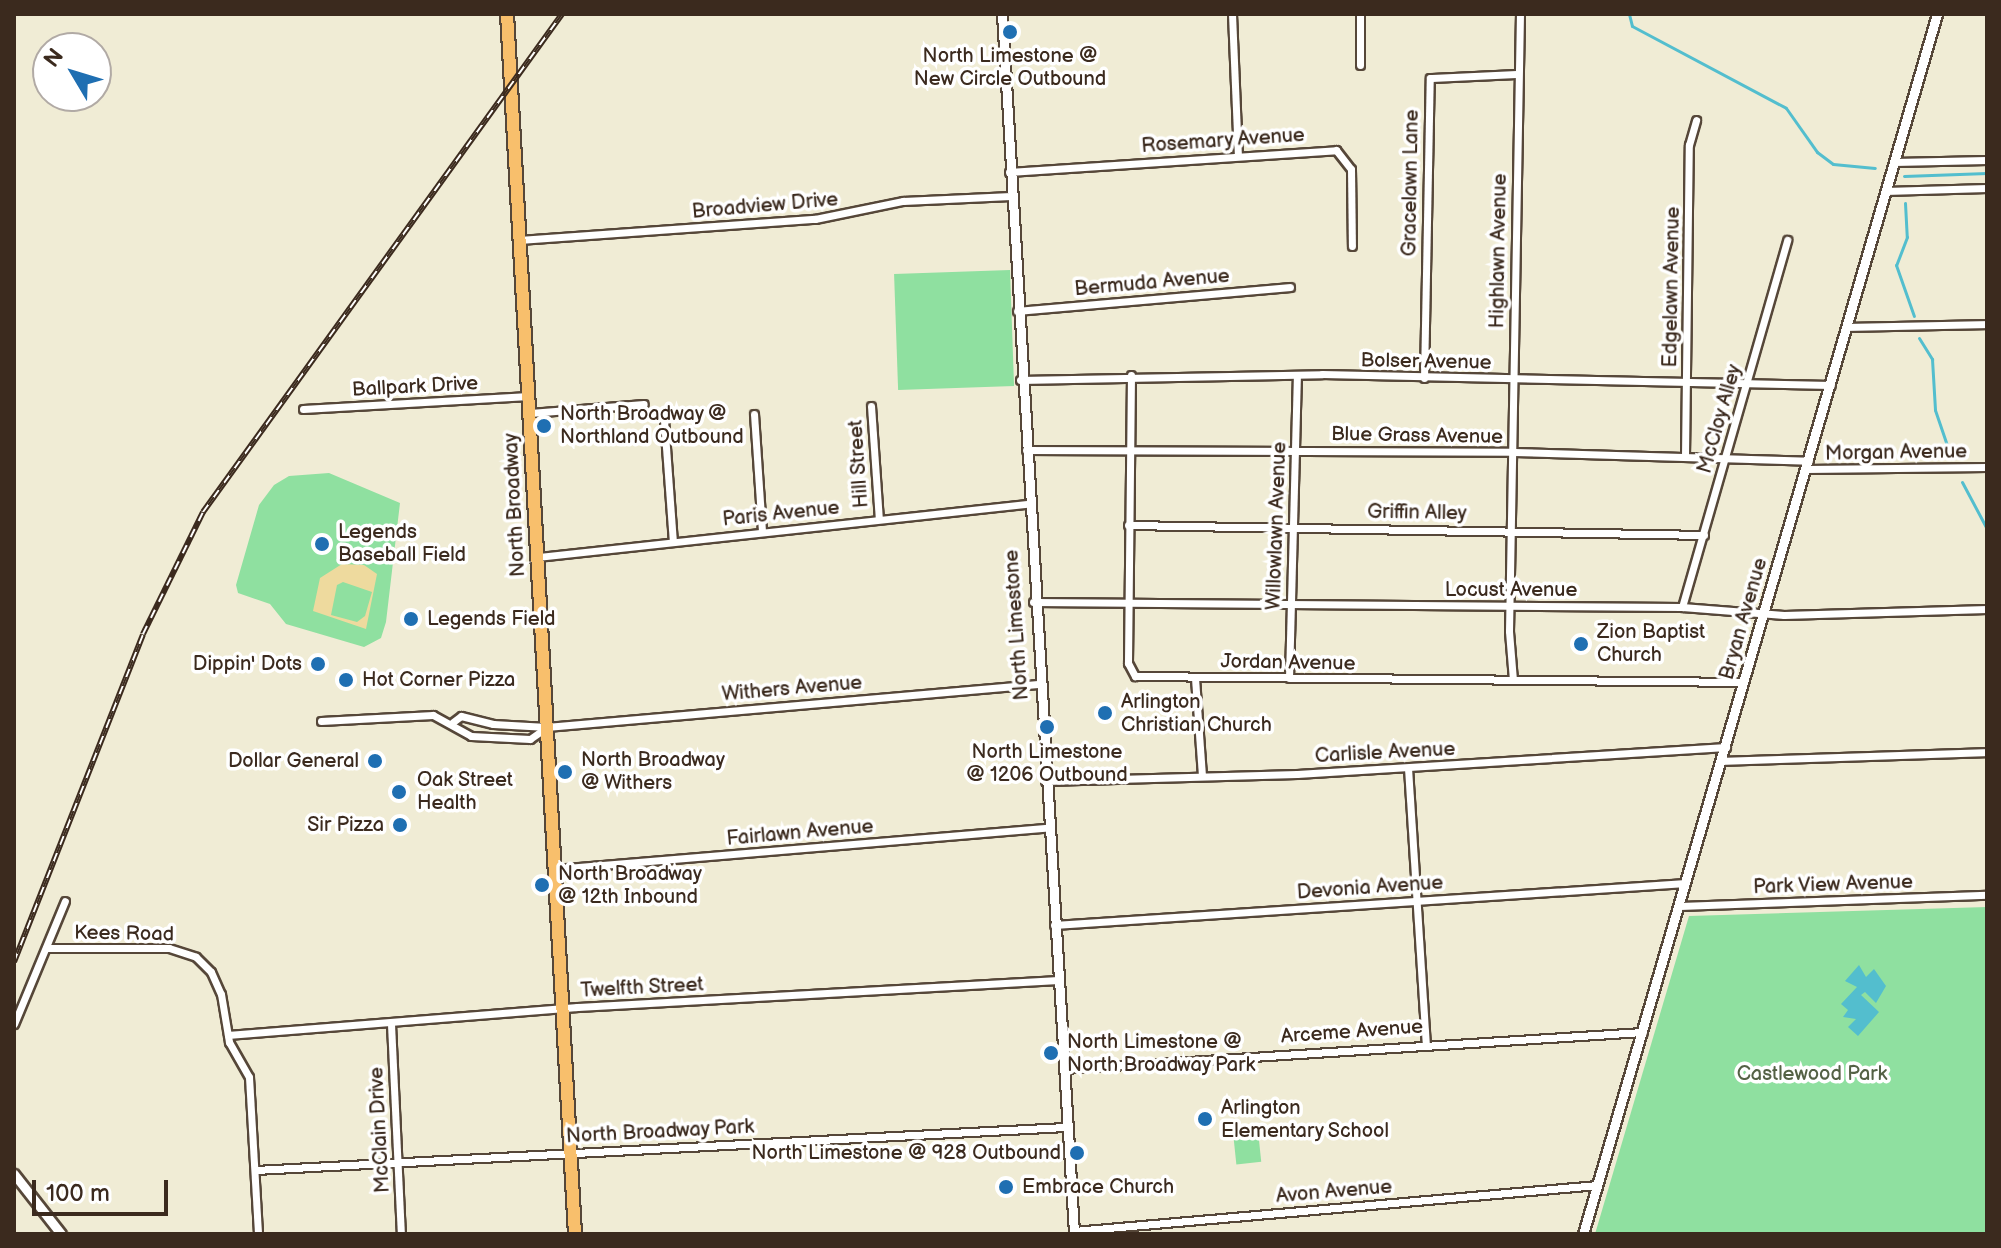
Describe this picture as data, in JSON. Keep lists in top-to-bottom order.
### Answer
{
  "streets": {
    "main road": ["North Broadway"],
    "street": [
      "Rosemary Avenue",
      "Gracelawn Lane",
      "Broadview Drive",
      "Highlawn Avenue",
      "Bermuda Avenue",
      "Edgelawn Avenue",
      "Bolser Avenue",
      "Ballpark Drive",
      "McCloy Alley",
      "Blue Grass Avenue",
      "Morgan Avenue",
      "Hill Street",
      "Griffin Alley",
      "Paris Avenue",
      "Willowlawn Avenue",
      "Locust Avenue",
      "Bryan Avenue",
      "North Limestone",
      "Jordan Avenue",
      "Withers Avenue",
      "Carlisle Avenue",
      "Fairlawn Avenue",
      "Park View Avenue",
      "Devonia Avenue",
      "Kees Road",
      "Twelfth Street",
      "Arceme Avenue",
      "McClain Drive",
      "North Broadway Park",
      "Avon Avenue"
    ]
  },
  "crossings": [
    ["Rosemary Avenue", "North Limestone"],
    ["Gracelawn Lane", "Highlawn Avenue"],
    ["Gracelawn Lane", "Bolser Avenue"],
    ["Broadview Drive", "North Broadway"],
    ["Broadview Drive", "North Limestone"],
    ["Highlawn Avenue", "Bolser Avenue"],
    ["Highlawn Avenue", "Blue Grass Avenue"],
    ["Highlawn Avenue", "Griffin Alley"],
    ["Highlawn Avenue", "Locust Avenue"],
    ["Highlawn Avenue", "Jordan Avenue"],
    ["Bermuda Avenue", "North Limestone"],
    ["Edgelawn Avenue", "Bolser Avenue"],
    ["Edgelawn Avenue", "Blue Grass Avenue"],
    ["Bolser Avenue", "McCloy Alley"],
    ["Bolser Avenue", "Willowlawn Avenue"],
    ["Bolser Avenue", "Bryan Avenue"],
    ["Bolser Avenue", "North Limestone"],
    ["Bolser Avenue", "Jordan Avenue"],
    ["Ballpark Drive", "North Broadway"],
    ["McCloy Alley", "Blue Grass Avenue"],
    ["McCloy Alley", "Griffin Alley"],
    ["McCloy Alley", "Locust Avenue"],
    ["Blue Grass Avenue", "Morgan Avenue"],
    ["Blue Grass Avenue", "Willowlawn Avenue"],
    ["Blue Grass Avenue", "Bryan Avenue"],
    ["Blue Grass Avenue", "North Limestone"],
    ["Blue Grass Avenue", "Jordan Avenue"],
    ["Morgan Avenue", "Bryan Avenue"],
    ["Hill Street", "Paris Avenue"],
    ["North Broadway", "Paris Avenue"],
    ["North Broadway", "Withers Avenue"],
    ["North Broadway", "Fairlawn Avenue"],
    ["North Broadway", "Twelfth Street"],
    ["North Broadway", "North Broadway Park"],
    ["Griffin Alley", "Willowlawn Avenue"],
    ["Griffin Alley", "Jordan Avenue"],
    ["Paris Avenue", "North Limestone"],
    ["Willowlawn Avenue", "Locust Avenue"],
    ["Willowlawn Avenue", "Jordan Avenue"],
    ["Locust Avenue", "Bryan Avenue"],
    ["Locust Avenue", "North Limestone"],
    ["Locust Avenue", "Jordan Avenue"],
    ["Bryan Avenue", "Jordan Avenue"],
    ["Bryan Avenue", "Carlisle Avenue"],
    ["Bryan Avenue", "Park View Avenue"],
    ["Bryan Avenue", "Devonia Avenue"],
    ["Bryan Avenue", "Arceme Avenue"],
    ["Bryan Avenue", "Avon Avenue"],
    ["North Limestone", "Withers Avenue"],
    ["North Limestone", "Carlisle Avenue"],
    ["North Limestone", "Fairlawn Avenue"],
    ["North Limestone", "Devonia Avenue"],
    ["North Limestone", "Twelfth Street"],
    ["North Limestone", "Arceme Avenue"],
    ["North Limestone", "North Broadway Park"],
    ["North Limestone", "Avon Avenue"],
    ["Kees Road", "Twelfth Street"],
    ["Kees Road", "North Broadway Park"],
    ["Twelfth Street", "McClain Drive"],
    ["McClain Drive", "North Broadway Park"]
  ],
  "parks": ["Castlewood Park"],
  "places": [
    "North Limestone @ New Circle Outbound",
    "North Broadway @ Northland Outbound",
    "Legends Baseball Field",
    "Legends Field",
    "Zion Baptist Church",
    "Dippin' Dots",
    "Hot Corner Pizza",
    "Arlington Christian Church",
    "North Limestone @ 1206 Outbound",
    "Dollar General",
    "North Broadway @ Withers",
    "Oak Street Health",
    "Sir Pizza",
    "North Broadway @ 12th Inbound",
    "North Limestone @ North Broadway Park",
    "Arlington Elementary School",
    "North Limestone @ 928 Outbound",
    "Embrace Church"
  ],
  "scale_bar": "100 m",
  "north": "top left"
}
